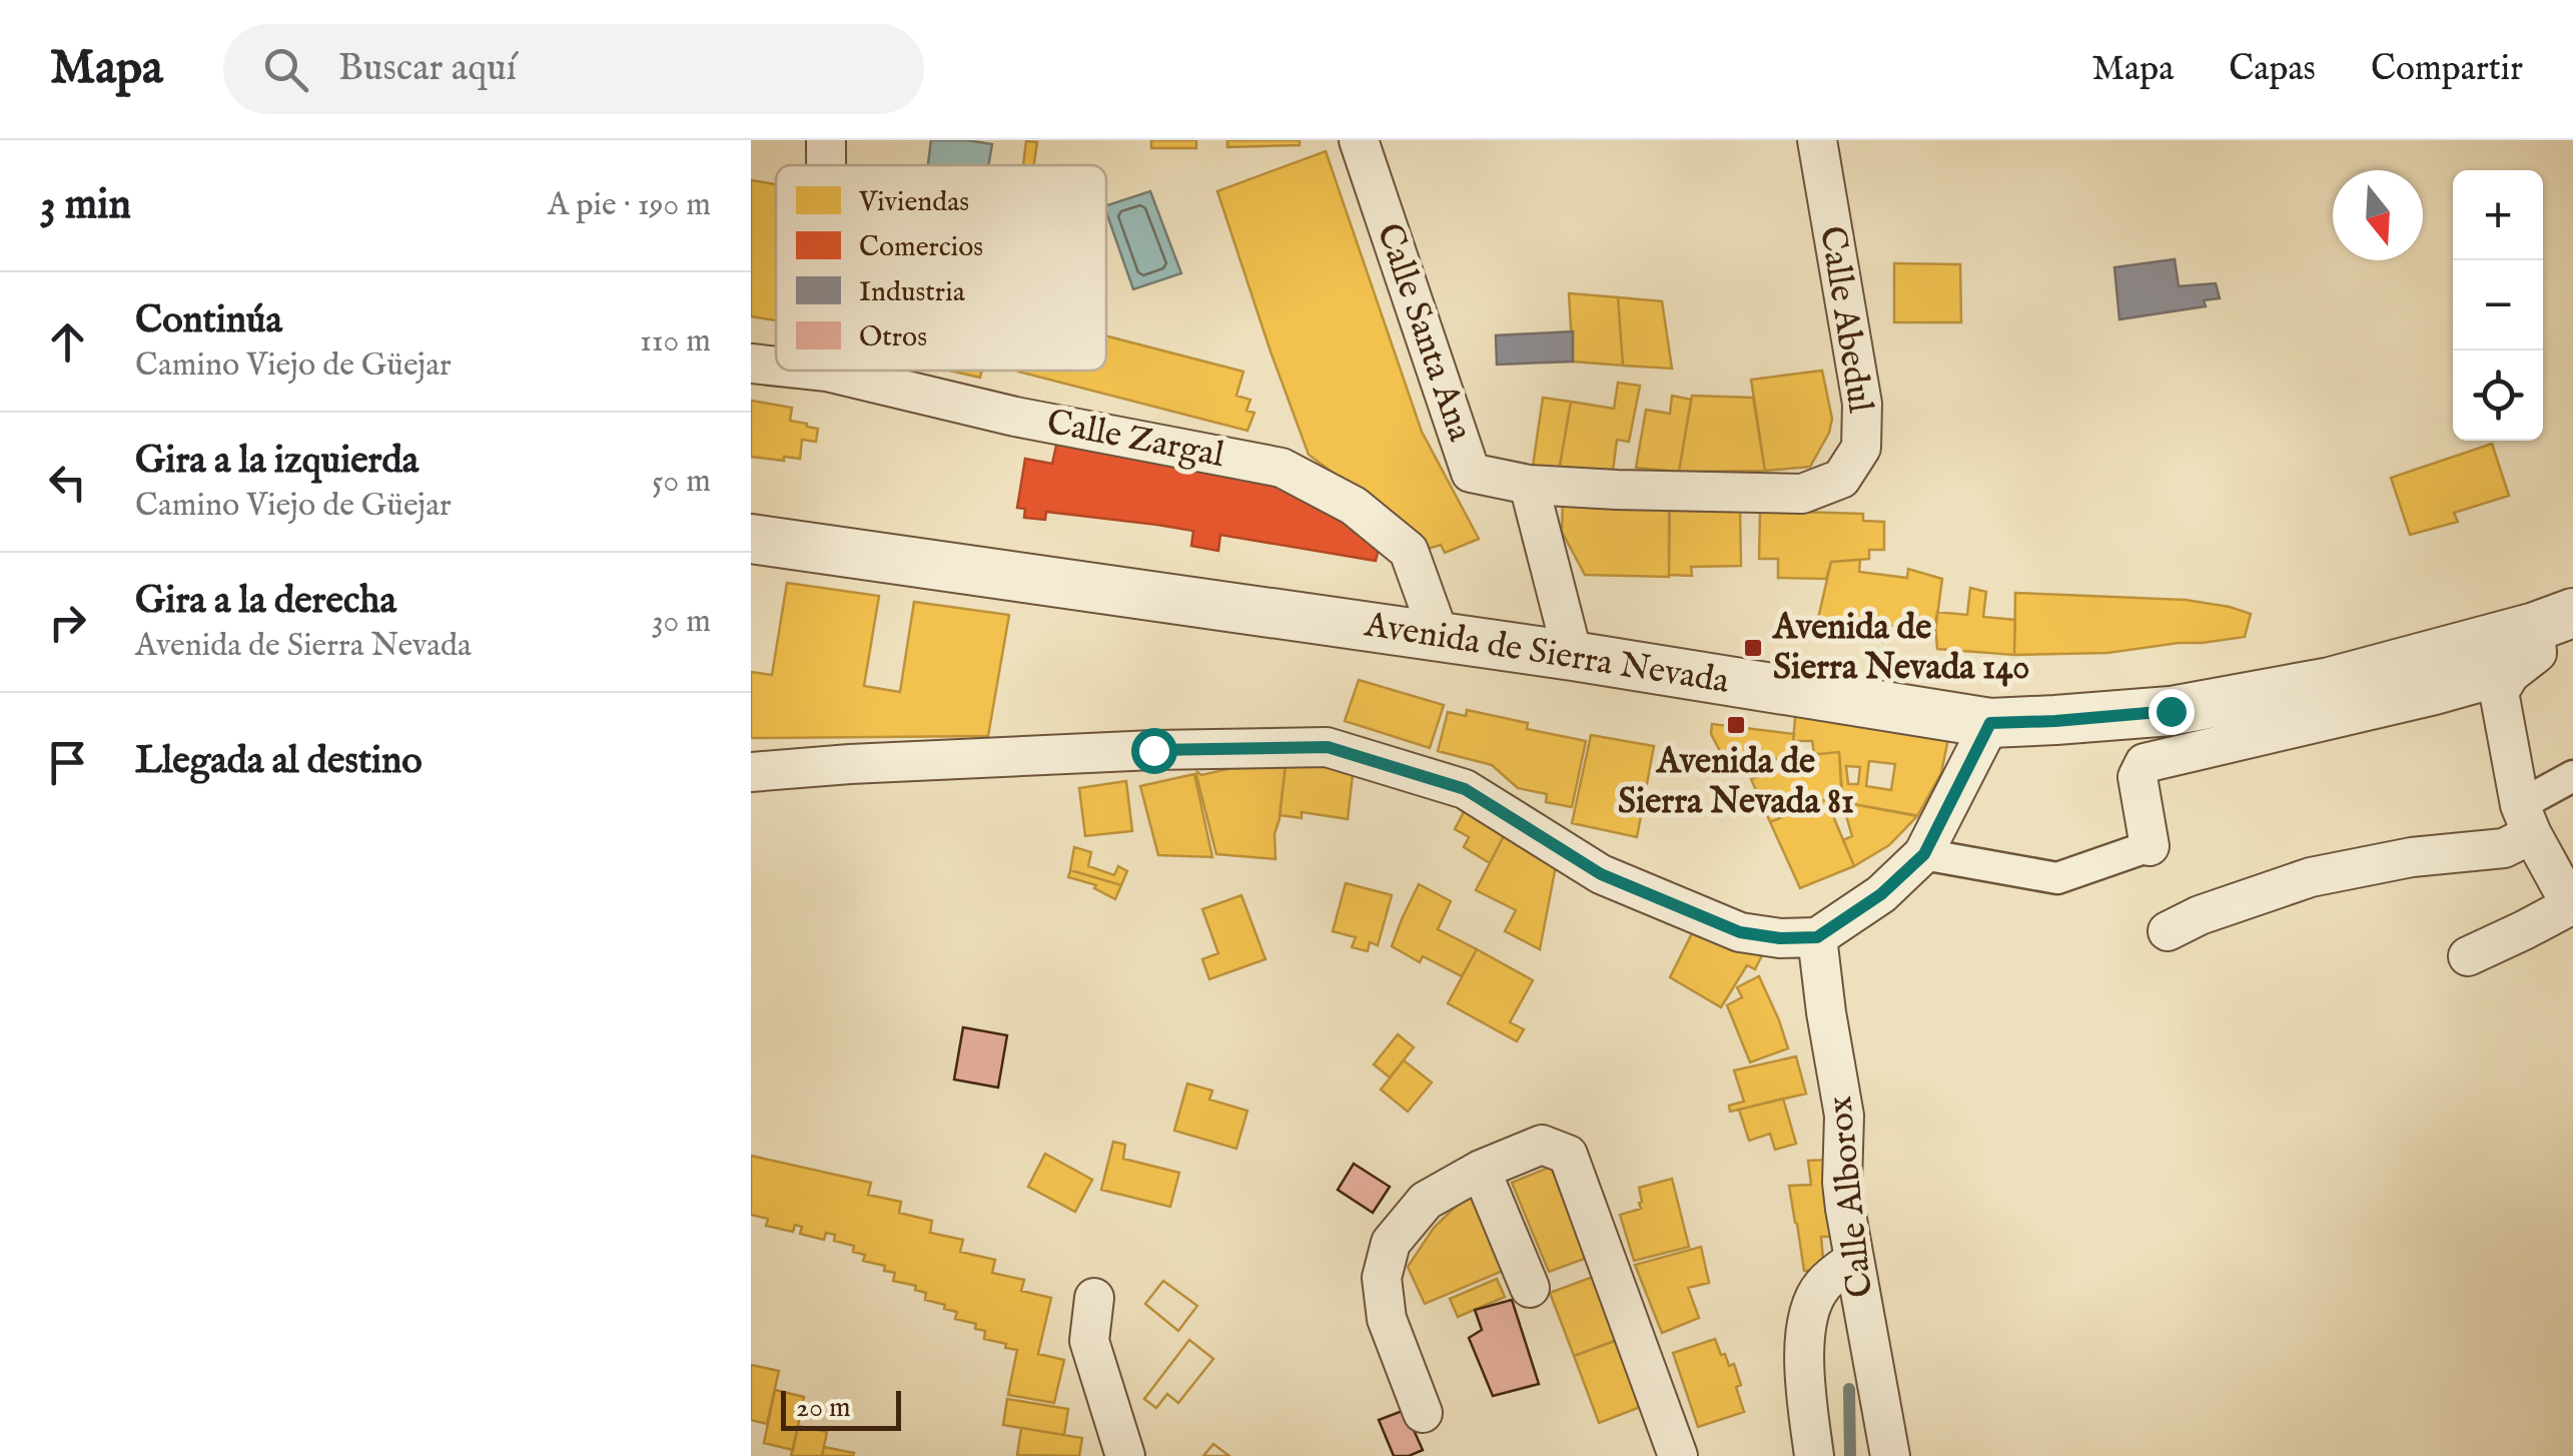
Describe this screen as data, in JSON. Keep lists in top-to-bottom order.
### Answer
{
  "streets": {
    "street": [
      "Calle Abedul",
      "Calle Santa Ana",
      "Calle Zargal",
      "Avenida de Sierra Nevada",
      "Calle Alborox"
    ]
  },
  "crossings": [
    ["Calle Abedul", "Calle Santa Ana"],
    ["Calle Zargal", "Avenida de Sierra Nevada"]
  ],
  "places": {
    "transit": ["Avenida de Sierra Nevada 140", "Avenida de Sierra Nevada 81"]
  },
  "legend": [
    "Viviendas",
    "Comercios",
    "Industria",
    "Otros"
  ],
  "scale_bar": "20 m",
  "north": "bottom",
  "page": {
    "header": "Mapa",
    "search": "Buscar aquí",
    "nav": ["Mapa", "Capas", "Compartir"],
    "heading": ["3 min", "A pie · 190 m"],
    "map_buttons": ["+", "−"],
    "list": [
      ["Continúa", "Camino Viejo de Güejar", "110 m"],
      ["Gira a la izquierda", "Camino Viejo de Güejar", "50 m"],
      ["Gira a la derecha", "Avenida de Sierra Nevada", "30 m"],
      "Llegada al destino"
    ],
    "scale": "20 m"
  }
}
